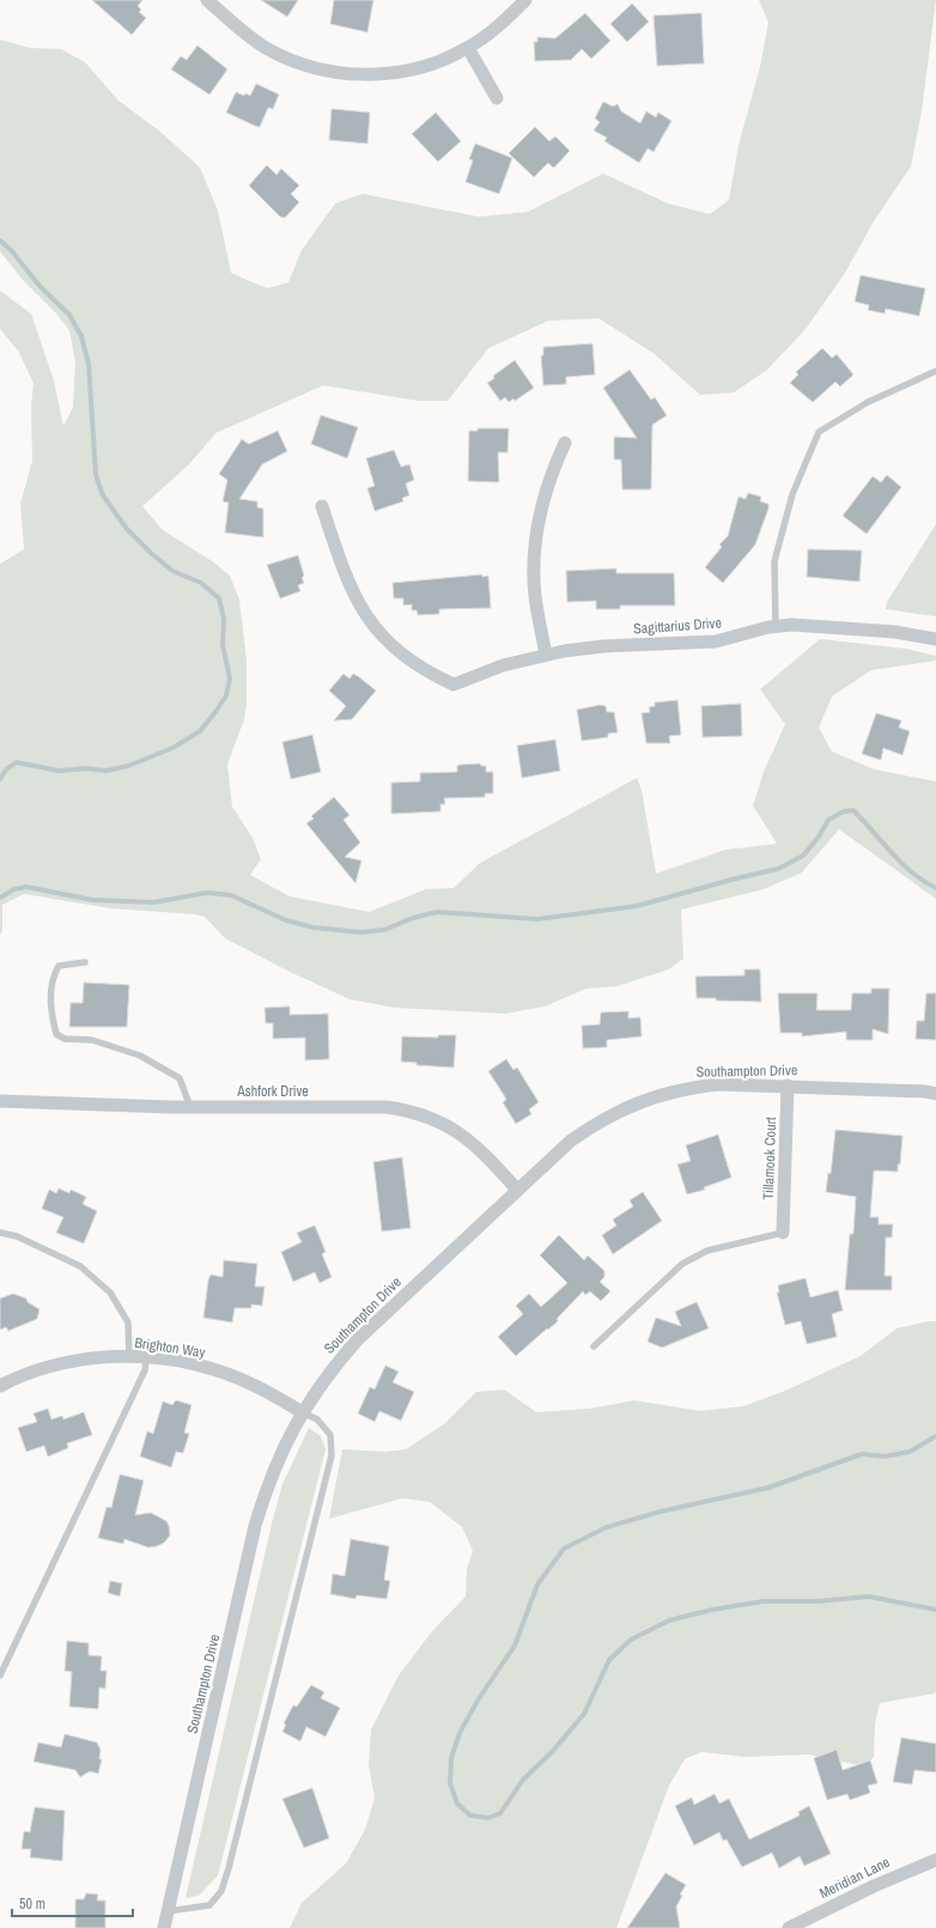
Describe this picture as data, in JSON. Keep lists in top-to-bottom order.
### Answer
{
  "streets": {
    "street": [
      "Sagittarius Drive",
      "Southampton Drive",
      "Ashfork Drive",
      "Tillamook Court",
      "Brighton Way",
      "Meridian Lane"
    ]
  },
  "crossings": [
    ["Southampton Drive", "Ashfork Drive"],
    ["Southampton Drive", "Tillamook Court"],
    ["Southampton Drive", "Brighton Way"]
  ],
  "scale_bar": "50 m"
}
